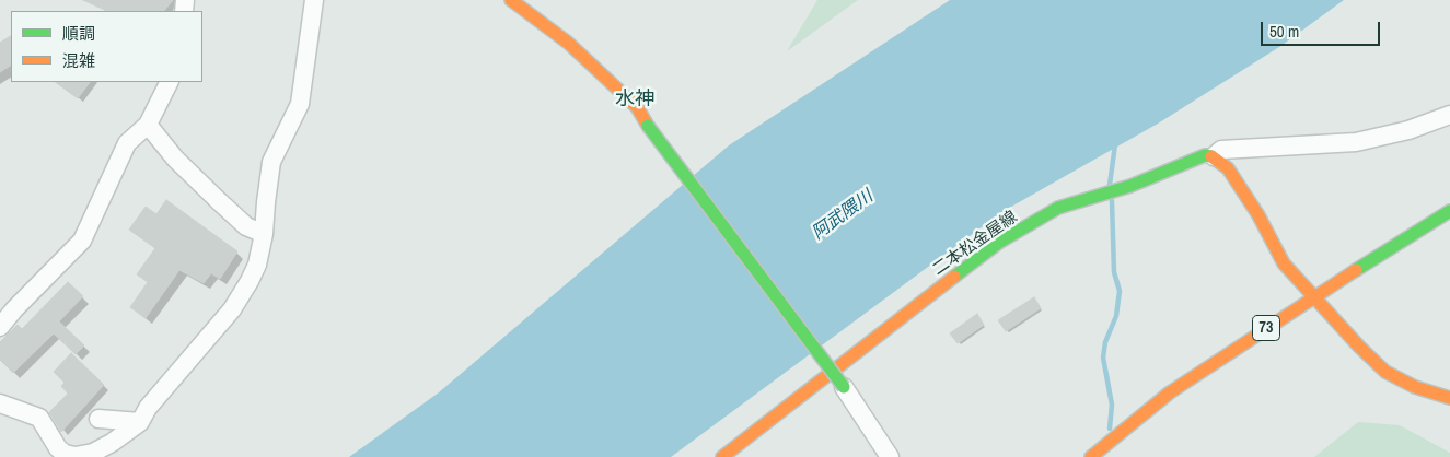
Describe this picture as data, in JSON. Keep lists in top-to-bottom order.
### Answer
{
  "streets": {
    "street": ["二本松金屋線", "73"]
  },
  "districts": ["水神"],
  "water": ["阿武隈川"],
  "legend": ["順調", "混雑"],
  "scale_bar": "50 m"
}
